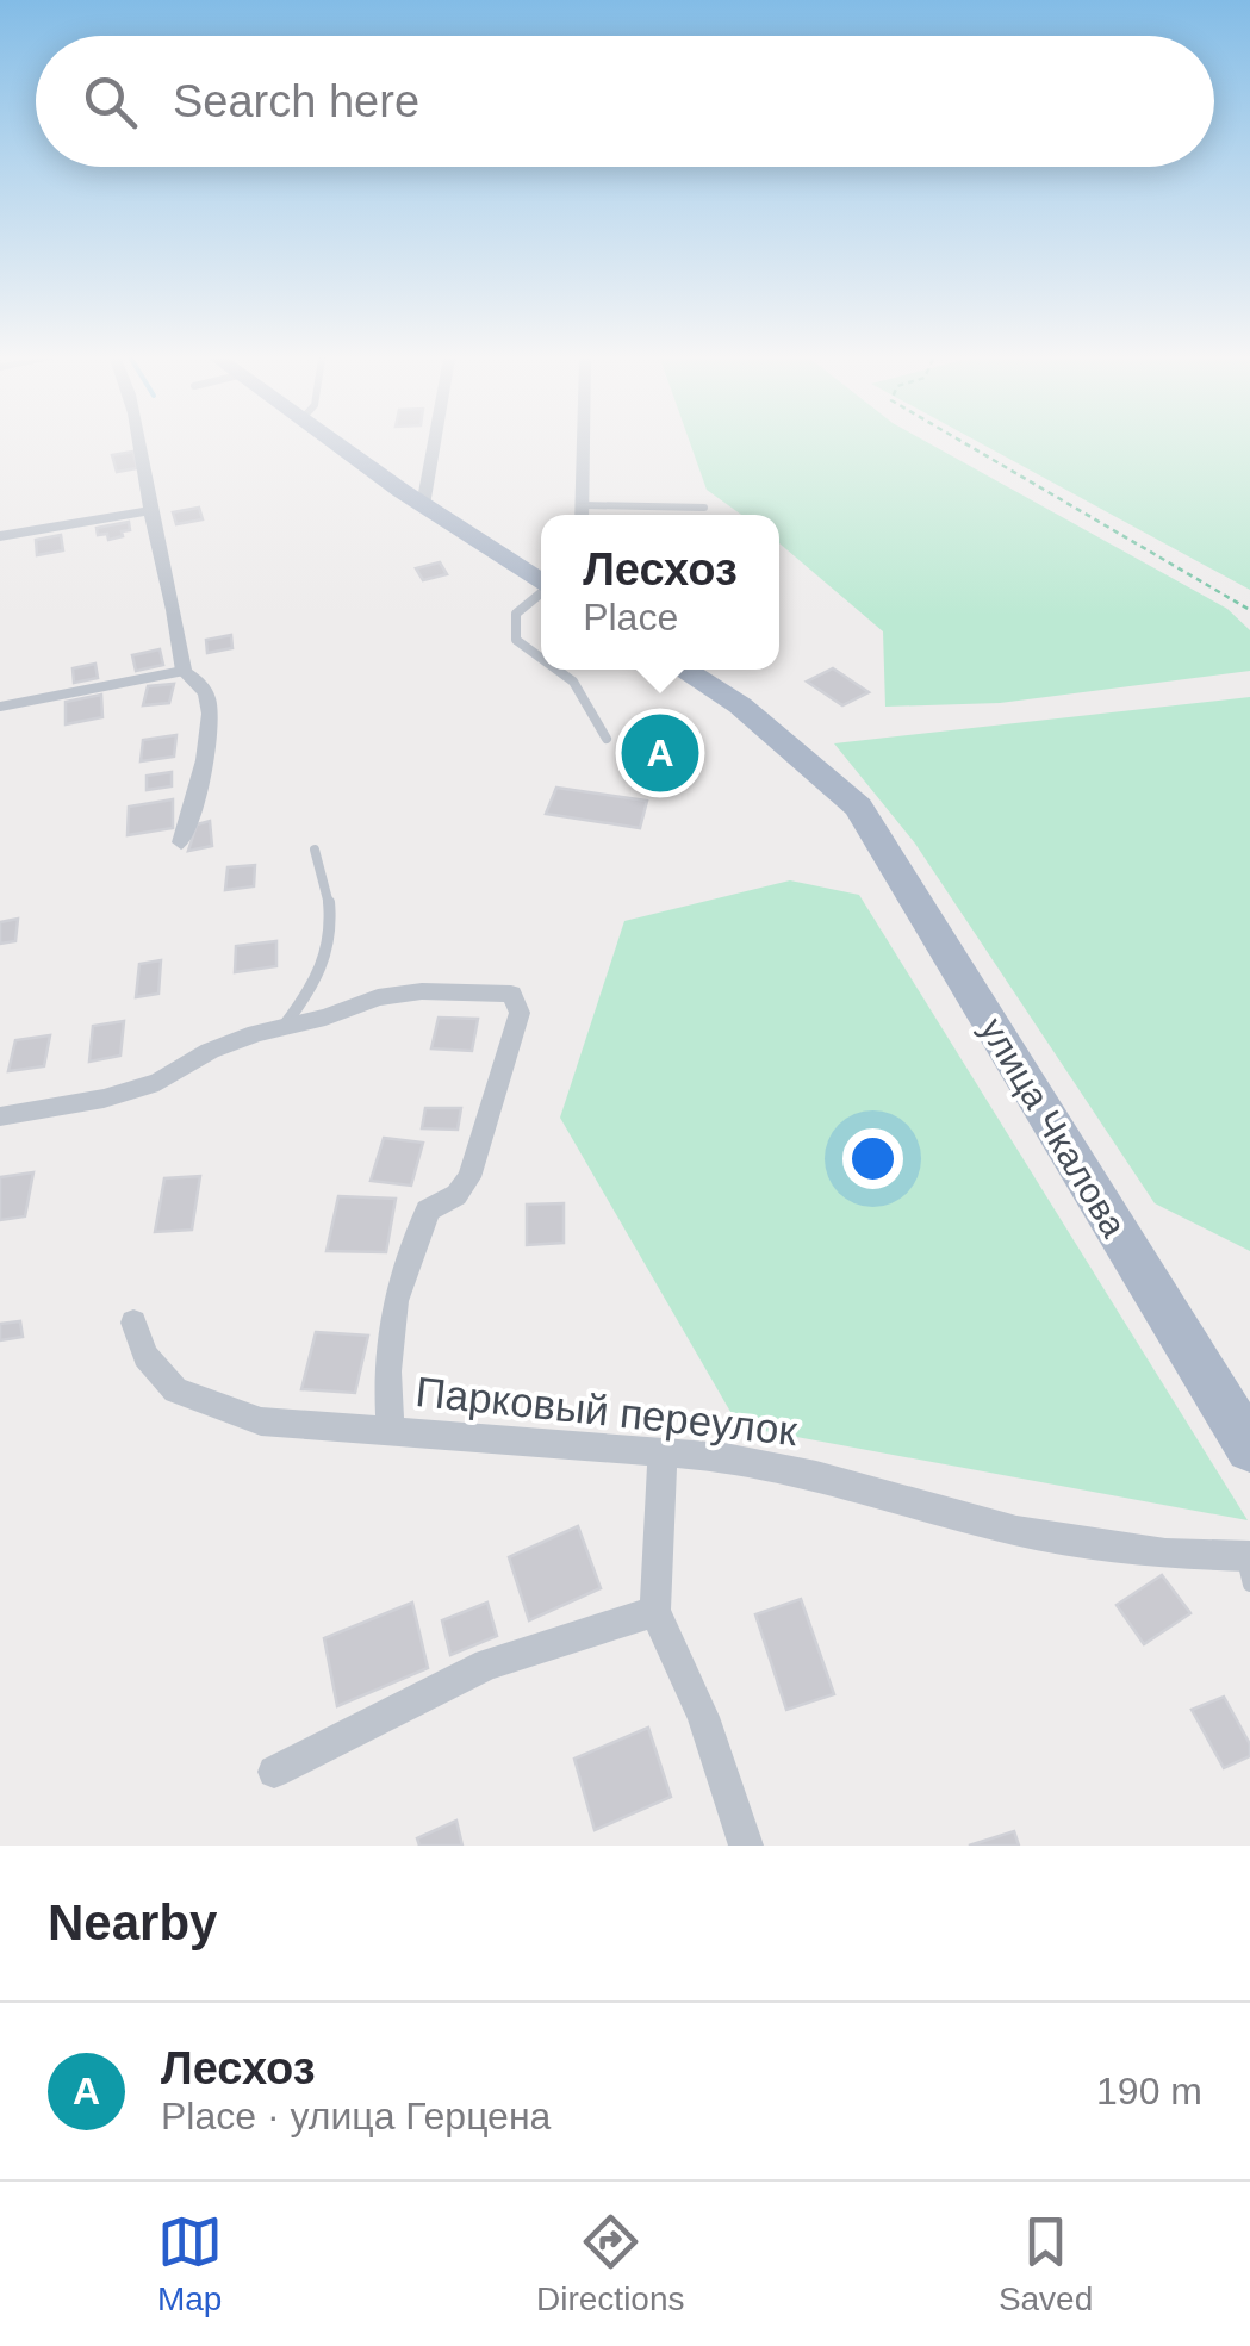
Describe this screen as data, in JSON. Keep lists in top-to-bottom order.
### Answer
{
  "streets": {
    "main road": ["улица Чкалова"],
    "street": ["Парковый переулок"]
  },
  "page": {
    "search": "Search here",
    "popup": ["Лесхоз", "Place"],
    "pins": "A",
    "heading": "Nearby",
    "list": [
      {
        "mark": "A",
        "name": "Лесхоз",
        "note": "Place · улица Герцена",
        "value": "190 m"
      }
    ],
    "nav": ["Map", "Directions", "Saved"]
  }
}
